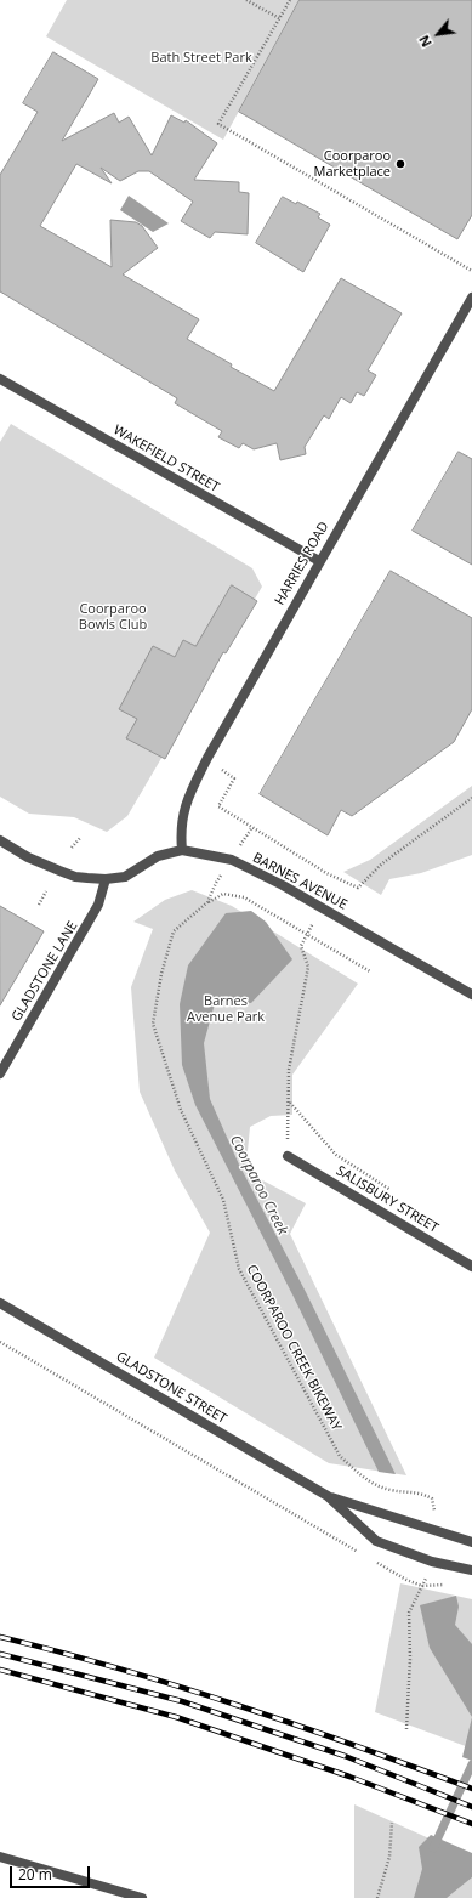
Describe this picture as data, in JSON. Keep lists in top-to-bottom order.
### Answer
{
  "streets": {
    "street": [
      "WAKEFIELD STREET",
      "HARRIES ROAD",
      "BARNES AVENUE",
      "GLADSTONE LANE",
      "SALISBURY STREET",
      "GLADSTONE STREET"
    ],
    "path": ["COORPAROO CREEK BIKEWAY"]
  },
  "crossings": [
    ["WAKEFIELD STREET", "HARRIES ROAD"],
    ["HARRIES ROAD", "BARNES AVENUE"],
    ["BARNES AVENUE", "GLADSTONE LANE"],
    ["COORPAROO CREEK BIKEWAY", "GLADSTONE STREET"]
  ],
  "water": ["Coorparoo Creek"],
  "parks": ["Bath Street Park", "Coorparoo Bowls Club", "Barnes Avenue Park"],
  "places": ["Coorparoo Marketplace"],
  "scale_bar": "20 m",
  "north": "bottom left"
}
